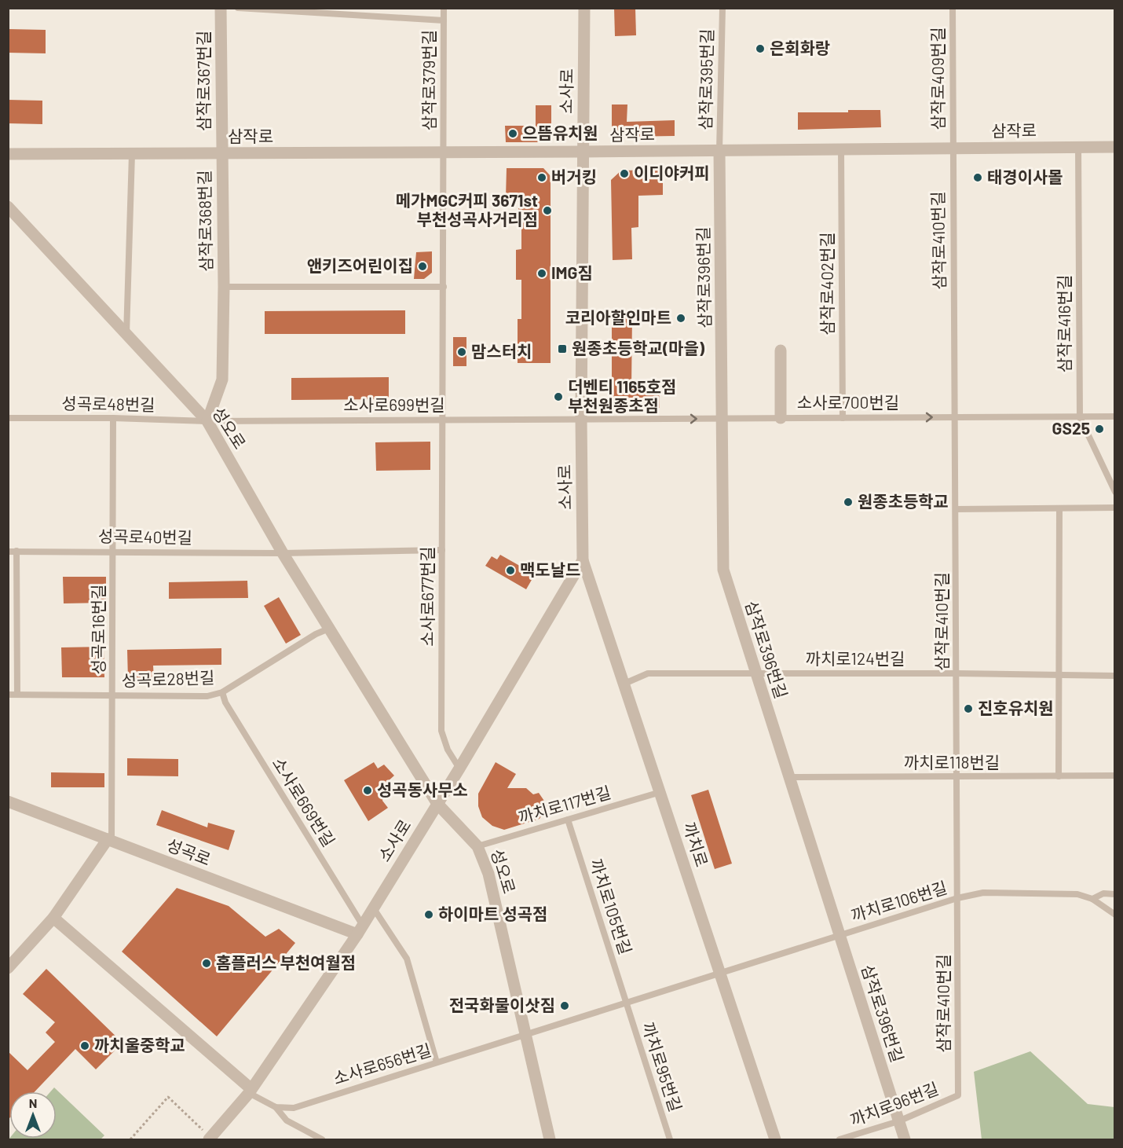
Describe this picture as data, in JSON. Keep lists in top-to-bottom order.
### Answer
{
  "streets": {
    "street": [
      "삼작로367번길",
      "소사로",
      "삼작로",
      "삼작로368번길",
      "삼작로396번길",
      "성오로",
      "까치로",
      "성곡로"
    ],
    "lane": [
      "삼작로409번길",
      "삼작로395번길",
      "삼작로379번길",
      "삼작로410번길",
      "삼작로402번길",
      "삼작로416번길",
      "소사로700번길",
      "성곡로48번길",
      "소사로699번길",
      "성곡로40번길",
      "소사로677번길",
      "성곡로16번길",
      "까치로124번길",
      "성곡로28번길",
      "까치로118번길",
      "소사로669번길",
      "까치로117번길",
      "까치로106번길",
      "까치로105번길",
      "소사로656번길",
      "까치로95번길",
      "까치로96번길"
    ]
  },
  "crossings": [
    ["삼작로409번길", "삼작로"],
    ["삼작로409번길", "삼작로410번길"],
    ["삼작로395번길", "삼작로"],
    ["삼작로395번길", "삼작로396번길"],
    ["삼작로379번길", "삼작로"],
    ["삼작로379번길", "삼작로368번길"],
    ["삼작로379번길", "소사로677번길"],
    ["삼작로367번길", "삼작로"],
    ["삼작로367번길", "삼작로368번길"],
    ["소사로", "삼작로"],
    ["소사로", "소사로700번길"],
    ["소사로", "소사로699번길"],
    ["소사로", "성오로"],
    ["소사로", "소사로677번길"],
    ["소사로", "소사로669번길"],
    ["소사로", "까치로"],
    ["소사로", "성곡로"],
    ["삼작로", "삼작로368번길"],
    ["삼작로", "삼작로410번길"],
    ["삼작로", "삼작로396번길"],
    ["삼작로", "삼작로402번길"],
    ["삼작로", "삼작로416번길"],
    ["삼작로368번길", "성곡로48번길"],
    ["삼작로368번길", "소사로699번길"],
    ["삼작로368번길", "성오로"],
    ["삼작로368번길", "소사로677번길"],
    ["삼작로410번길", "소사로700번길"],
    ["삼작로410번길", "까치로124번길"],
    ["삼작로410번길", "까치로118번길"],
    ["삼작로410번길", "까치로106번길"],
    ["삼작로410번길", "까치로96번길"],
    ["삼작로396번길", "소사로700번길"],
    ["삼작로396번길", "까치로124번길"],
    ["삼작로396번길", "까치로118번길"],
    ["삼작로396번길", "까치로106번길"],
    ["삼작로396번길", "까치로96번길"],
    ["삼작로402번길", "소사로700번길"],
    ["삼작로416번길", "소사로700번길"],
    ["소사로700번길", "소사로699번길"],
    ["성곡로48번길", "소사로699번길"],
    ["성곡로48번길", "성오로"],
    ["성곡로48번길", "성곡로16번길"],
    ["소사로699번길", "성오로"],
    ["소사로699번길", "소사로677번길"],
    ["성오로", "성곡로40번길"],
    ["성오로", "성곡로28번길"],
    ["성오로", "까치로117번길"],
    ["성오로", "소사로656번길"],
    ["성곡로40번길", "성곡로16번길"],
    ["성곡로16번길", "성곡로28번길"],
    ["성곡로16번길", "성곡로"],
    ["까치로124번길", "까치로"],
    ["성곡로28번길", "소사로669번길"],
    ["소사로669번길", "성곡로"],
    ["까치로117번길", "까치로"],
    ["까치로117번길", "까치로105번길"],
    ["까치로", "까치로106번길"],
    ["까치로105번길", "까치로95번길"]
  ],
  "one_way": ["소사로700번길"],
  "places": {
    "other": [
      "은회화랑",
      "으뜸유치원",
      "이디야커피",
      "버거킹",
      "태경이사몰",
      "메가MGC커피 3671st 부천성곡사거리점",
      "앤키즈어린이집",
      "IMG짐",
      "코리아할인마트",
      "맘스터치",
      "더벤티 1165호점 부천원종초점",
      "GS25",
      "원종초등학교",
      "맥도날드",
      "진호유치원",
      "성곡동사무소",
      "하이마트 성곡점",
      "홈플러스 부천여월점",
      "전국화물이삿짐",
      "까치울중학교"
    ],
    "transit": ["원종초등학교(마을)"]
  },
  "north": "top"
}
